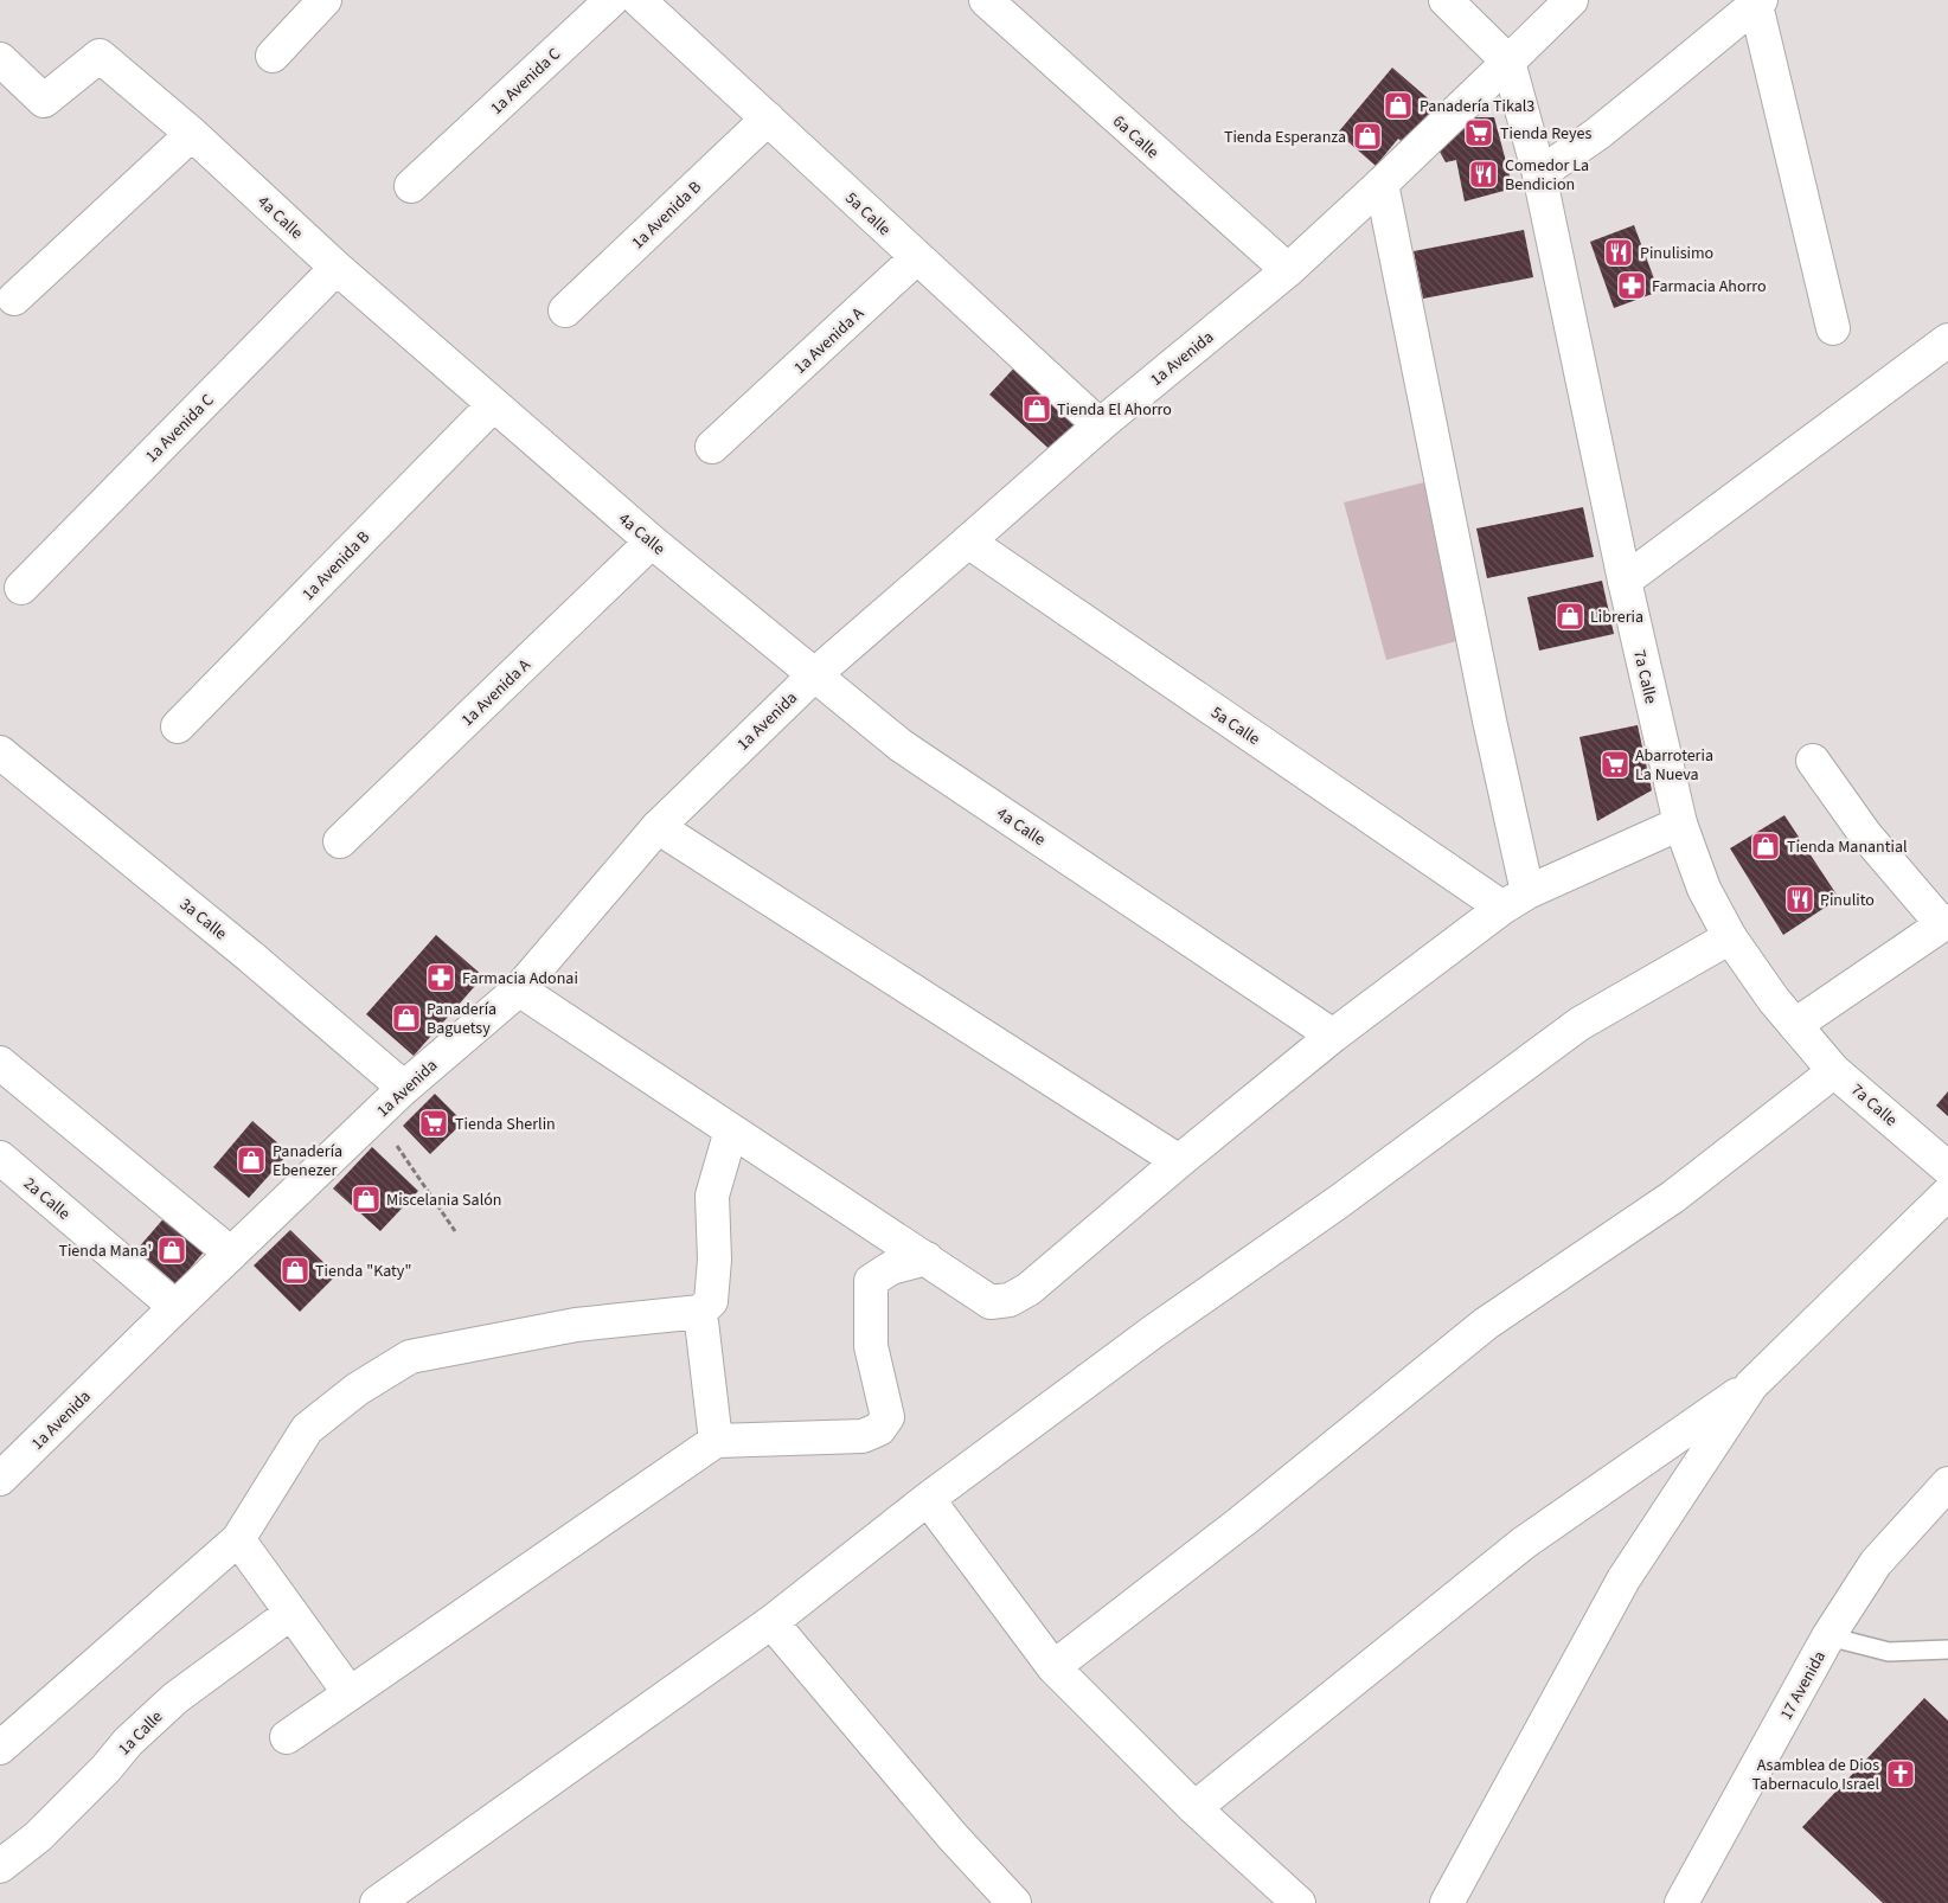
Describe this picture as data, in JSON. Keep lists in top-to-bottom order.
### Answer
{
  "streets": {
    "street": [
      "1a Avenida C",
      "6a Calle",
      "5a Calle",
      "1a Avenida B",
      "4a Calle",
      "1a Avenida A",
      "1a Avenida",
      "7a Calle",
      "3a Calle",
      "2a Calle",
      "17 Avenida",
      "1a Calle"
    ]
  },
  "crossings": [
    ["1a Avenida C", "4a Calle"],
    ["6a Calle", "1a Avenida"],
    ["5a Calle", "1a Avenida B"],
    ["5a Calle", "1a Avenida A"],
    ["5a Calle", "1a Avenida"],
    ["1a Avenida B", "4a Calle"],
    ["4a Calle", "1a Avenida A"],
    ["4a Calle", "1a Avenida"],
    ["1a Avenida", "7a Calle"],
    ["1a Avenida", "3a Calle"],
    ["1a Avenida", "2a Calle"]
  ],
  "places": {
    "shop": [
      "Panadería Tikal3",
      "Tienda Esperanza",
      "Tienda El Ahorro",
      "Libreria",
      "Tienda Manantial",
      "Panadería Baguetsy",
      "Panadería Ebenezer",
      "Miscelania Salón",
      "Tienda Mana'",
      "Tienda \"Katy\""
    ],
    "supermarket": ["Tienda Reyes", "Abarroteria La Nueva", "Tienda Sherlin"],
    "restaurant": ["Comedor La Bendicion", "Pinulisimo", "Pinulito"],
    "pharmacy": ["Farmacia Ahorro", "Farmacia Adonai"],
    "church": ["Asamblea de Dios Tabernaculo Israel"]
  }
}
